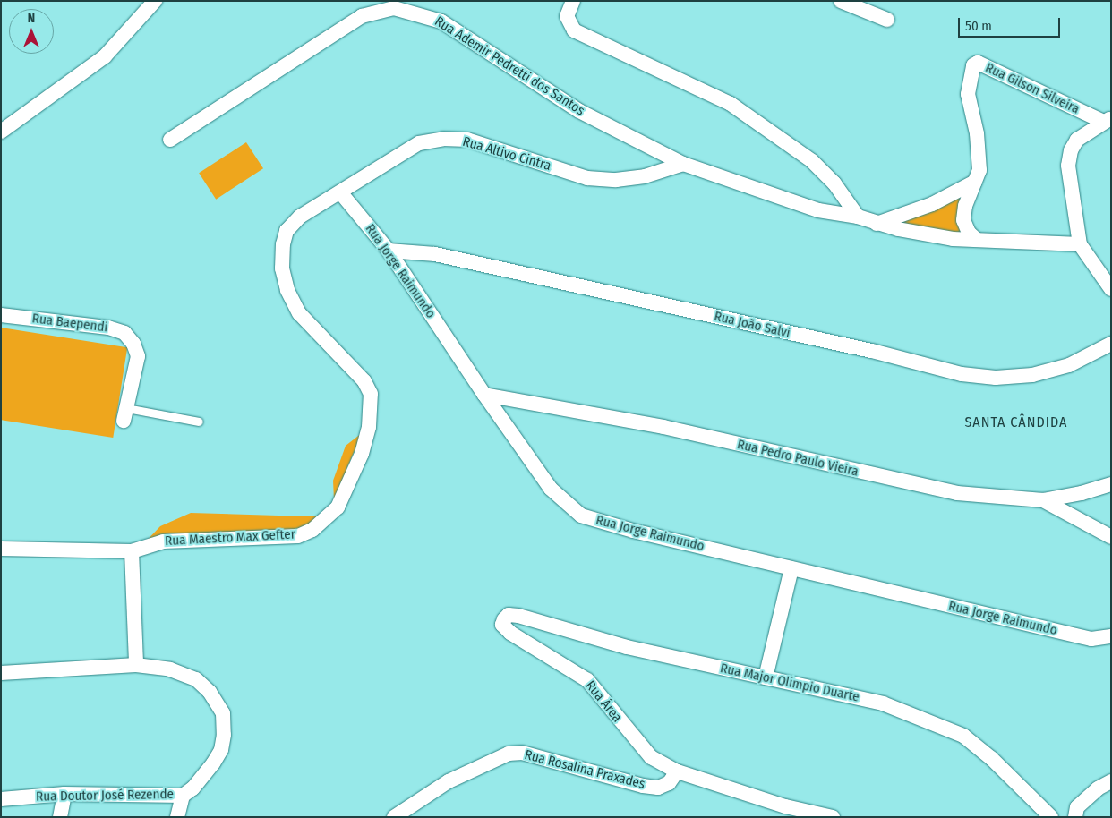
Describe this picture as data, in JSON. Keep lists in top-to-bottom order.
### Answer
{
  "streets": {
    "street": [
      "Rua Ademir Pedretti dos Santos",
      "Rua Gilson Silveira",
      "Rua Altivo Cintra",
      "Rua Jorge Raimundo",
      "Rua Baependi",
      "Rua João Salvi",
      "Rua Pedro Paulo Vieira",
      "Rua Maestro Max Gefter",
      "Rua Major Olímpio Duarte",
      "Rua Área",
      "Rua Rosalina Praxades",
      "Rua Doutor José Rezende"
    ]
  },
  "crossings": [
    ["Rua Ademir Pedretti dos Santos", "Rua Gilson Silveira"],
    ["Rua Ademir Pedretti dos Santos", "Rua Altivo Cintra"],
    ["Rua Altivo Cintra", "Rua Jorge Raimundo"],
    ["Rua Altivo Cintra", "Rua Maestro Max Gefter"],
    ["Rua Jorge Raimundo", "Rua João Salvi"],
    ["Rua Jorge Raimundo", "Rua Pedro Paulo Vieira"],
    ["Rua Jorge Raimundo", "Rua Maestro Max Gefter"],
    ["Rua Major Olímpio Duarte", "Rua Área"],
    ["Rua Área", "Rua Rosalina Praxades"]
  ],
  "districts": ["SANTA CÂNDIDA"],
  "scale_bar": "50 m",
  "north": "top"
}
